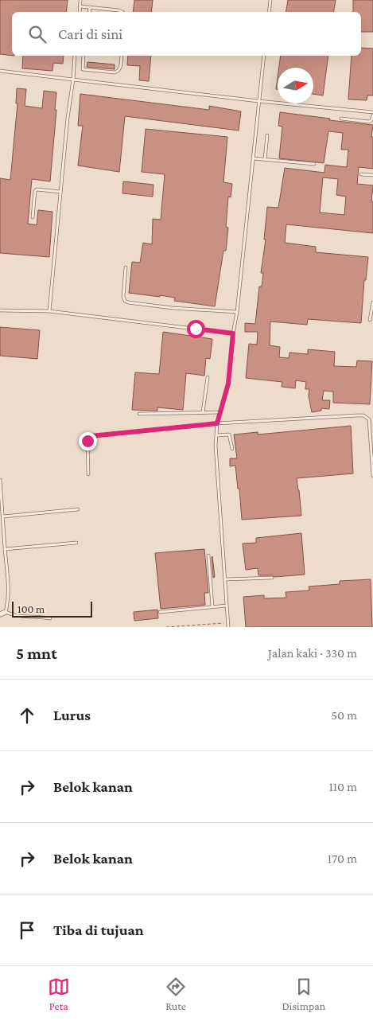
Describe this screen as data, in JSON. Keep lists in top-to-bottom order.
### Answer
{
  "scale_bar": "100 m",
  "north": "right",
  "page": {
    "search": "Cari di sini",
    "scale": "100 m",
    "heading": ["5 mnt", "Jalan kaki · 330 m"],
    "list": [
      ["Lurus", "50 m"],
      ["Belok kanan", "110 m"],
      ["Belok kanan", "170 m"],
      "Tiba di tujuan"
    ],
    "nav": ["Peta", "Rute", "Disimpan"]
  }
}
